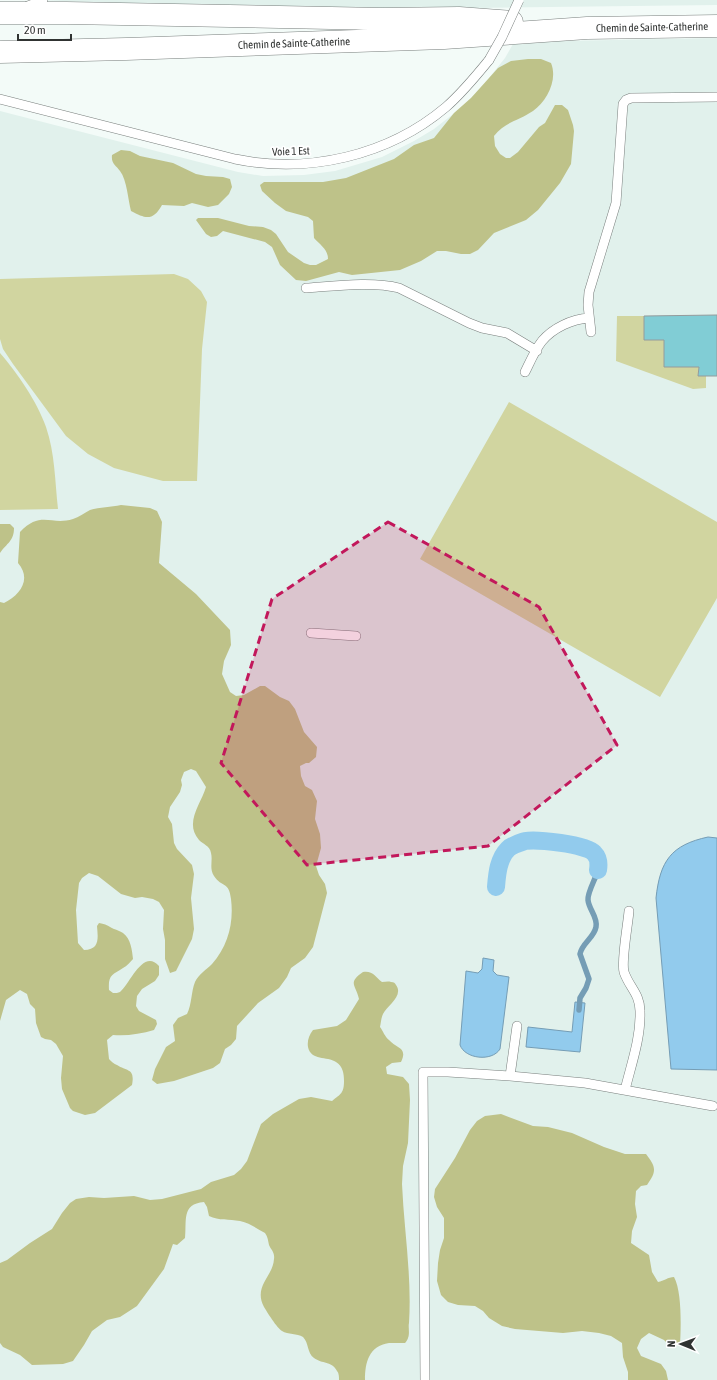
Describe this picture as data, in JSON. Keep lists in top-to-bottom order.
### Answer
{
  "streets": {
    "main road": ["Chemin de Sainte-Catherine"],
    "lane": ["Voie 1 Est"]
  },
  "scale_bar": "20 m",
  "north": "left"
}
